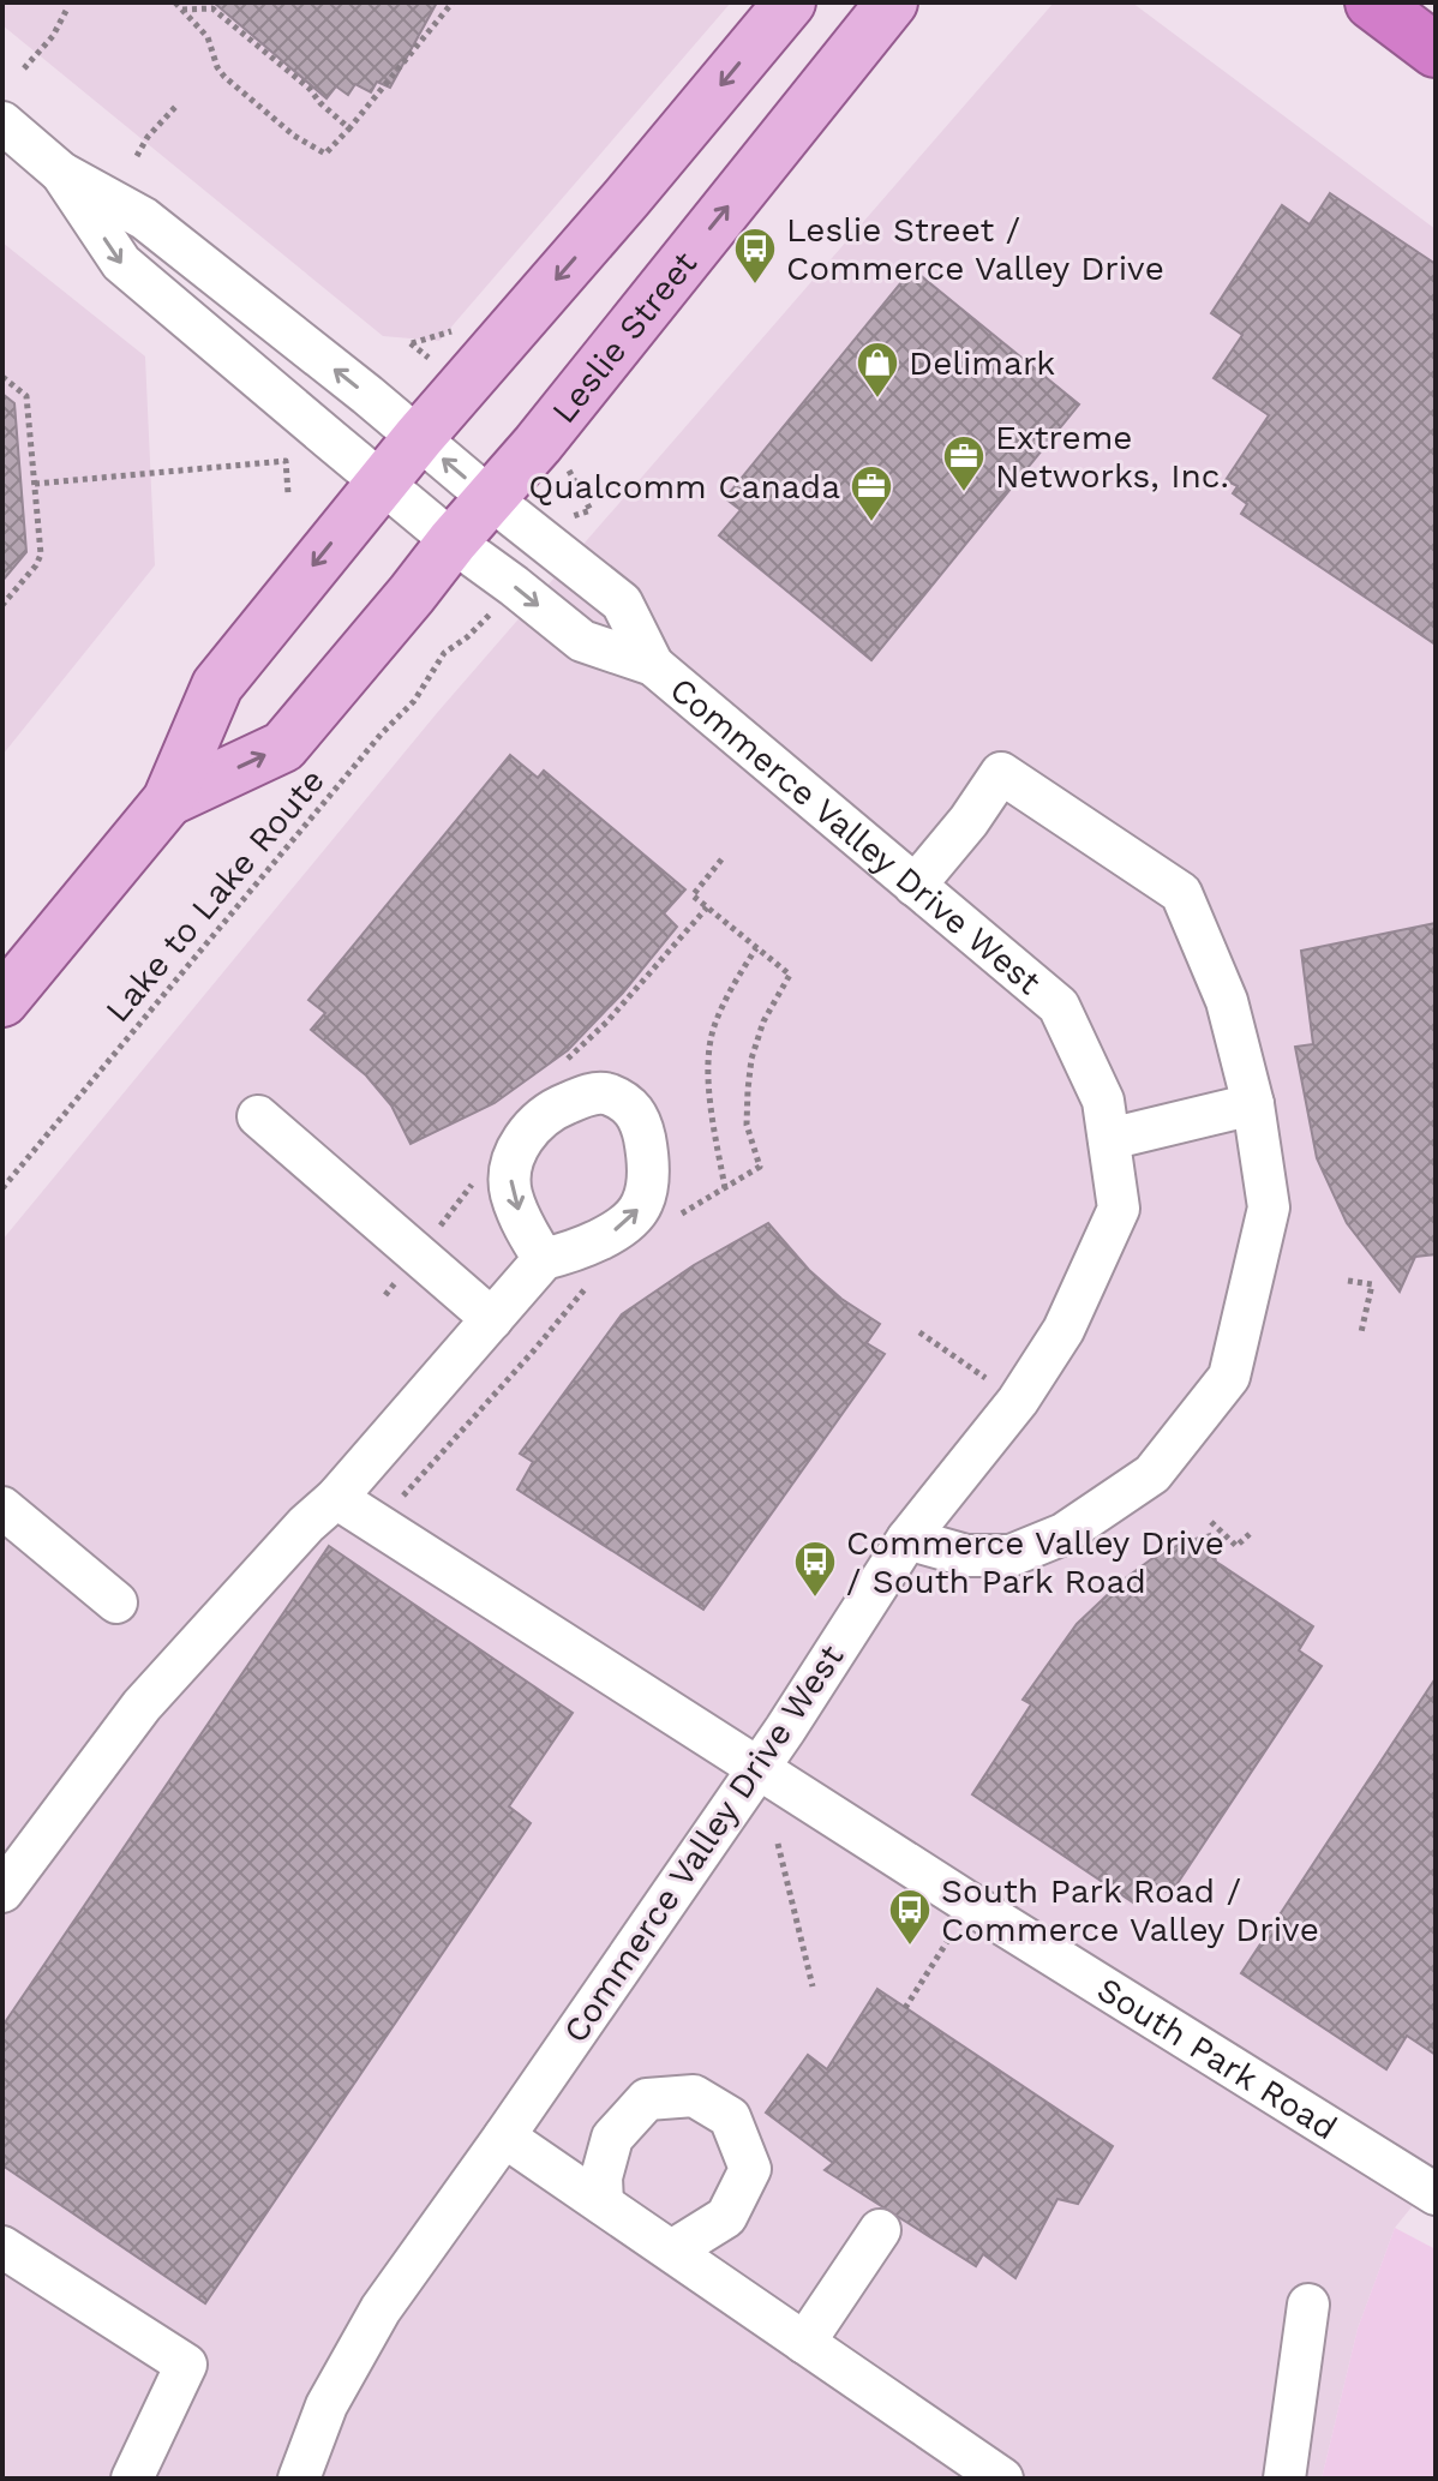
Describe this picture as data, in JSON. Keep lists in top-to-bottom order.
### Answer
{
  "streets": {
    "main road": ["Leslie Street"],
    "street": ["Commerce Valley Drive West", "South Park Road"],
    "path": ["Lake to Lake Route"]
  },
  "crossings": [
    ["Leslie Street", "Commerce Valley Drive West"],
    ["Commerce Valley Drive West", "South Park Road"]
  ],
  "places": {
    "bus stop": ["Leslie Street / Commerce Valley Drive", "Commerce Valley Drive / South Park Road", "South Park Road / Commerce Valley Drive"],
    "shop": ["Delimark"],
    "office": ["Extreme Networks, Inc.", "Qualcomm Canada"]
  }
}
